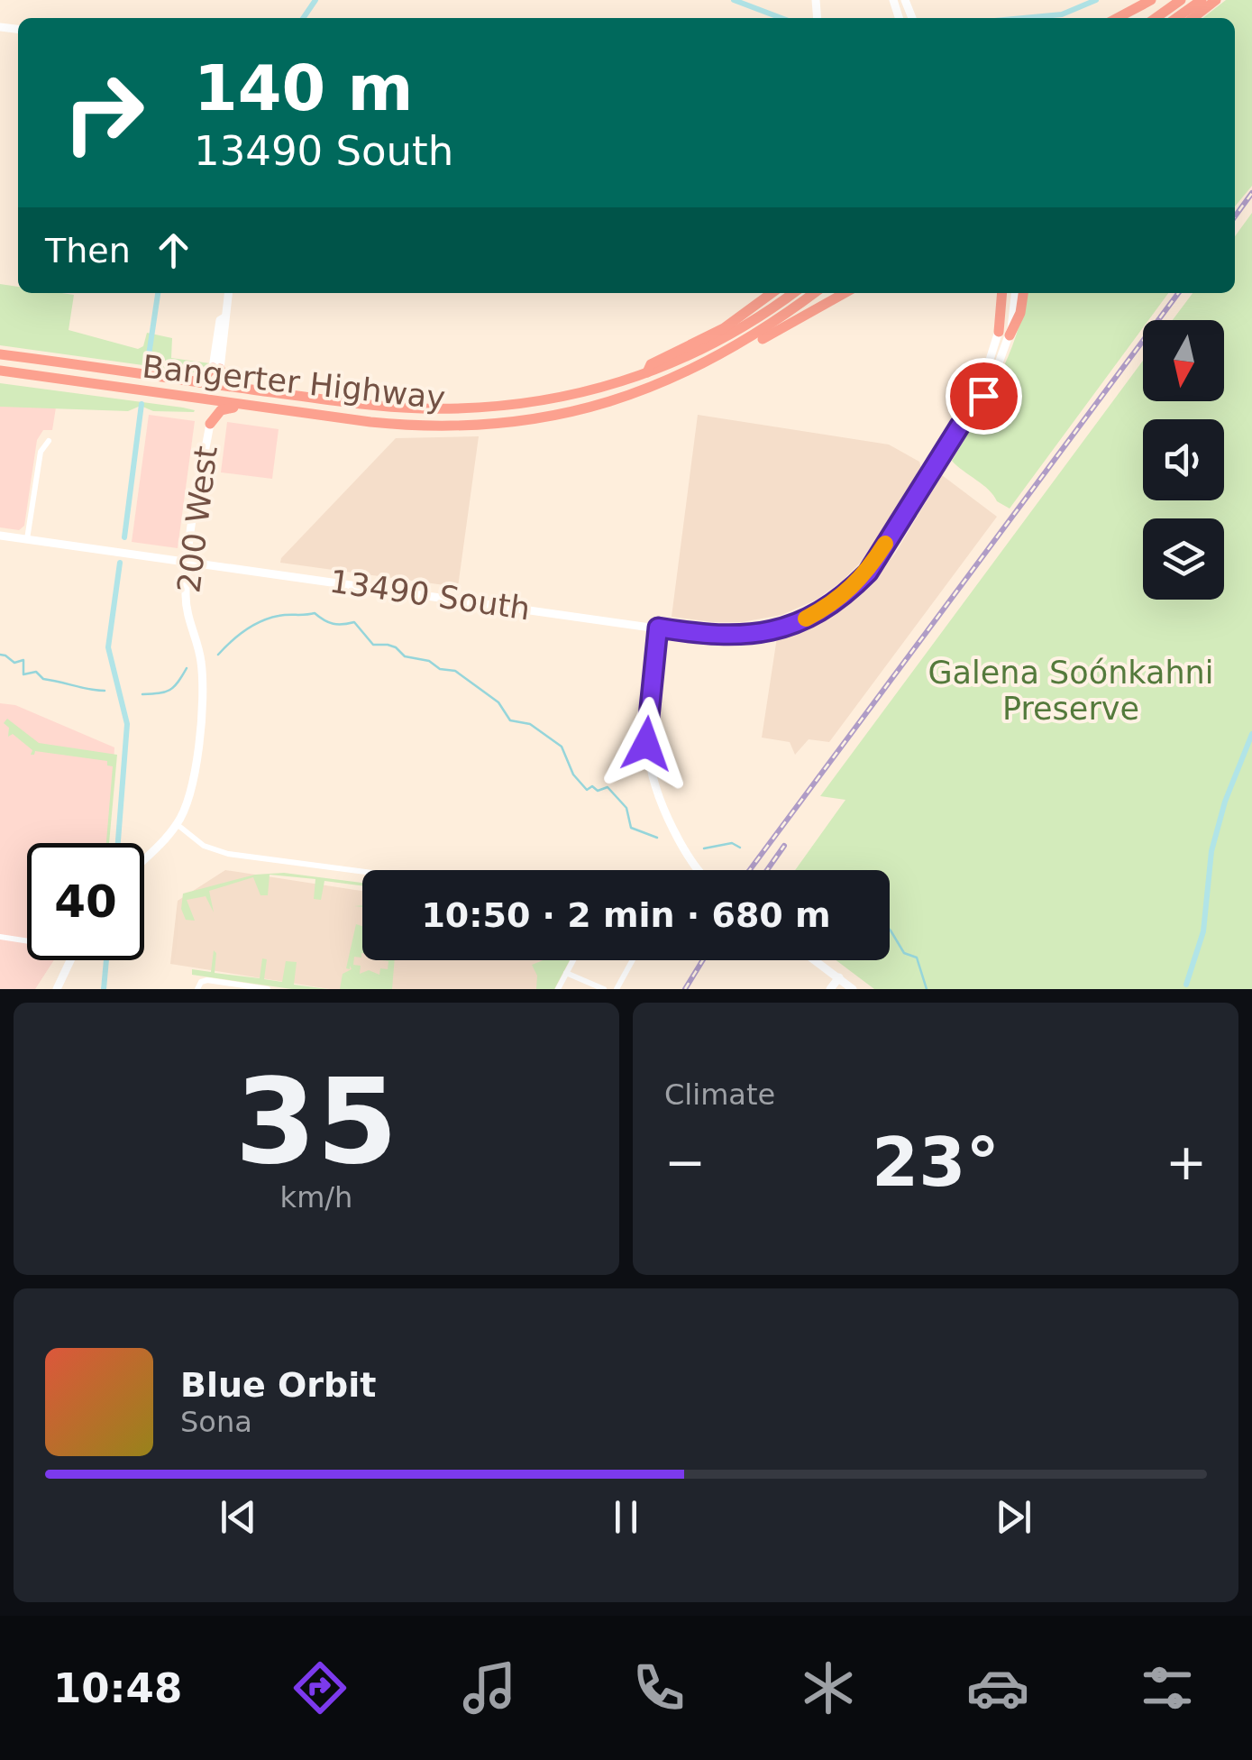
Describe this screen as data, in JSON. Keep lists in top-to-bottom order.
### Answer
{
  "streets": {
    "highway": ["Bangerter Highway"],
    "main road": ["200 West", "13490 South"]
  },
  "crossings": [
    ["200 West", "13490 South"]
  ],
  "parks": ["Galena Soónkahni Preserve"],
  "north": "bottom",
  "page": {
    "turn": ["140 m", "13490 South"],
    "then": "Then",
    "limit": "40",
    "trip": "10:50 · 2 min · 680 m",
    "tile": [
      ["35", "km/h"],
      "Climate"
    ],
    "heat": ["−", "23°", "+"],
    "song": ["Blue Orbit", "Sona"],
    "tabs": "10:48"
  }
}
